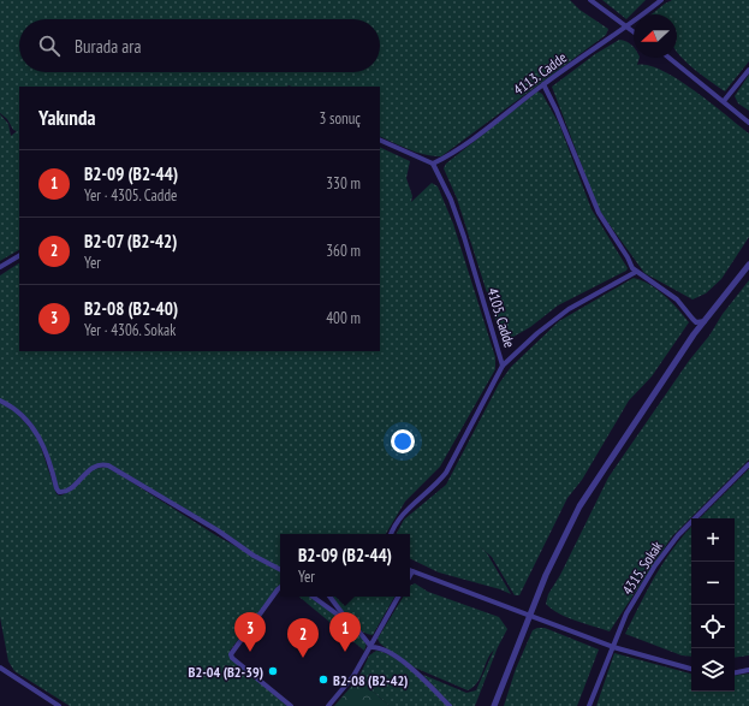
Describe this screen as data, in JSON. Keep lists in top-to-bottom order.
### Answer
{
  "streets": {
    "street": ["4113. Cadde", "4105. Cadde", "4315. Sokak"]
  },
  "crossings": [
    ["4113. Cadde", "4105. Cadde"]
  ],
  "places": ["B2-04 (B2-39)", "B2-08 (B2-42)"],
  "north": "left",
  "page": {
    "search": "Burada ara",
    "heading": ["Yakında", "3 sonuç"],
    "list": [
      {
        "mark": "1",
        "name": "B2-09 (B2-44)",
        "note": "Yer · 4305. Cadde",
        "value": "330 m"
      },
      {
        "mark": "2",
        "name": "B2-07 (B2-42)",
        "note": "Yer",
        "value": "360 m"
      },
      {
        "mark": "3",
        "name": "B2-08 (B2-40)",
        "note": "Yer · 4306. Sokak",
        "value": "400 m"
      }
    ],
    "map_buttons": ["+", "−"],
    "popup": ["B2-09 (B2-44)", "Yer"],
    "pins": ["1", "3", "2"]
  }
}
